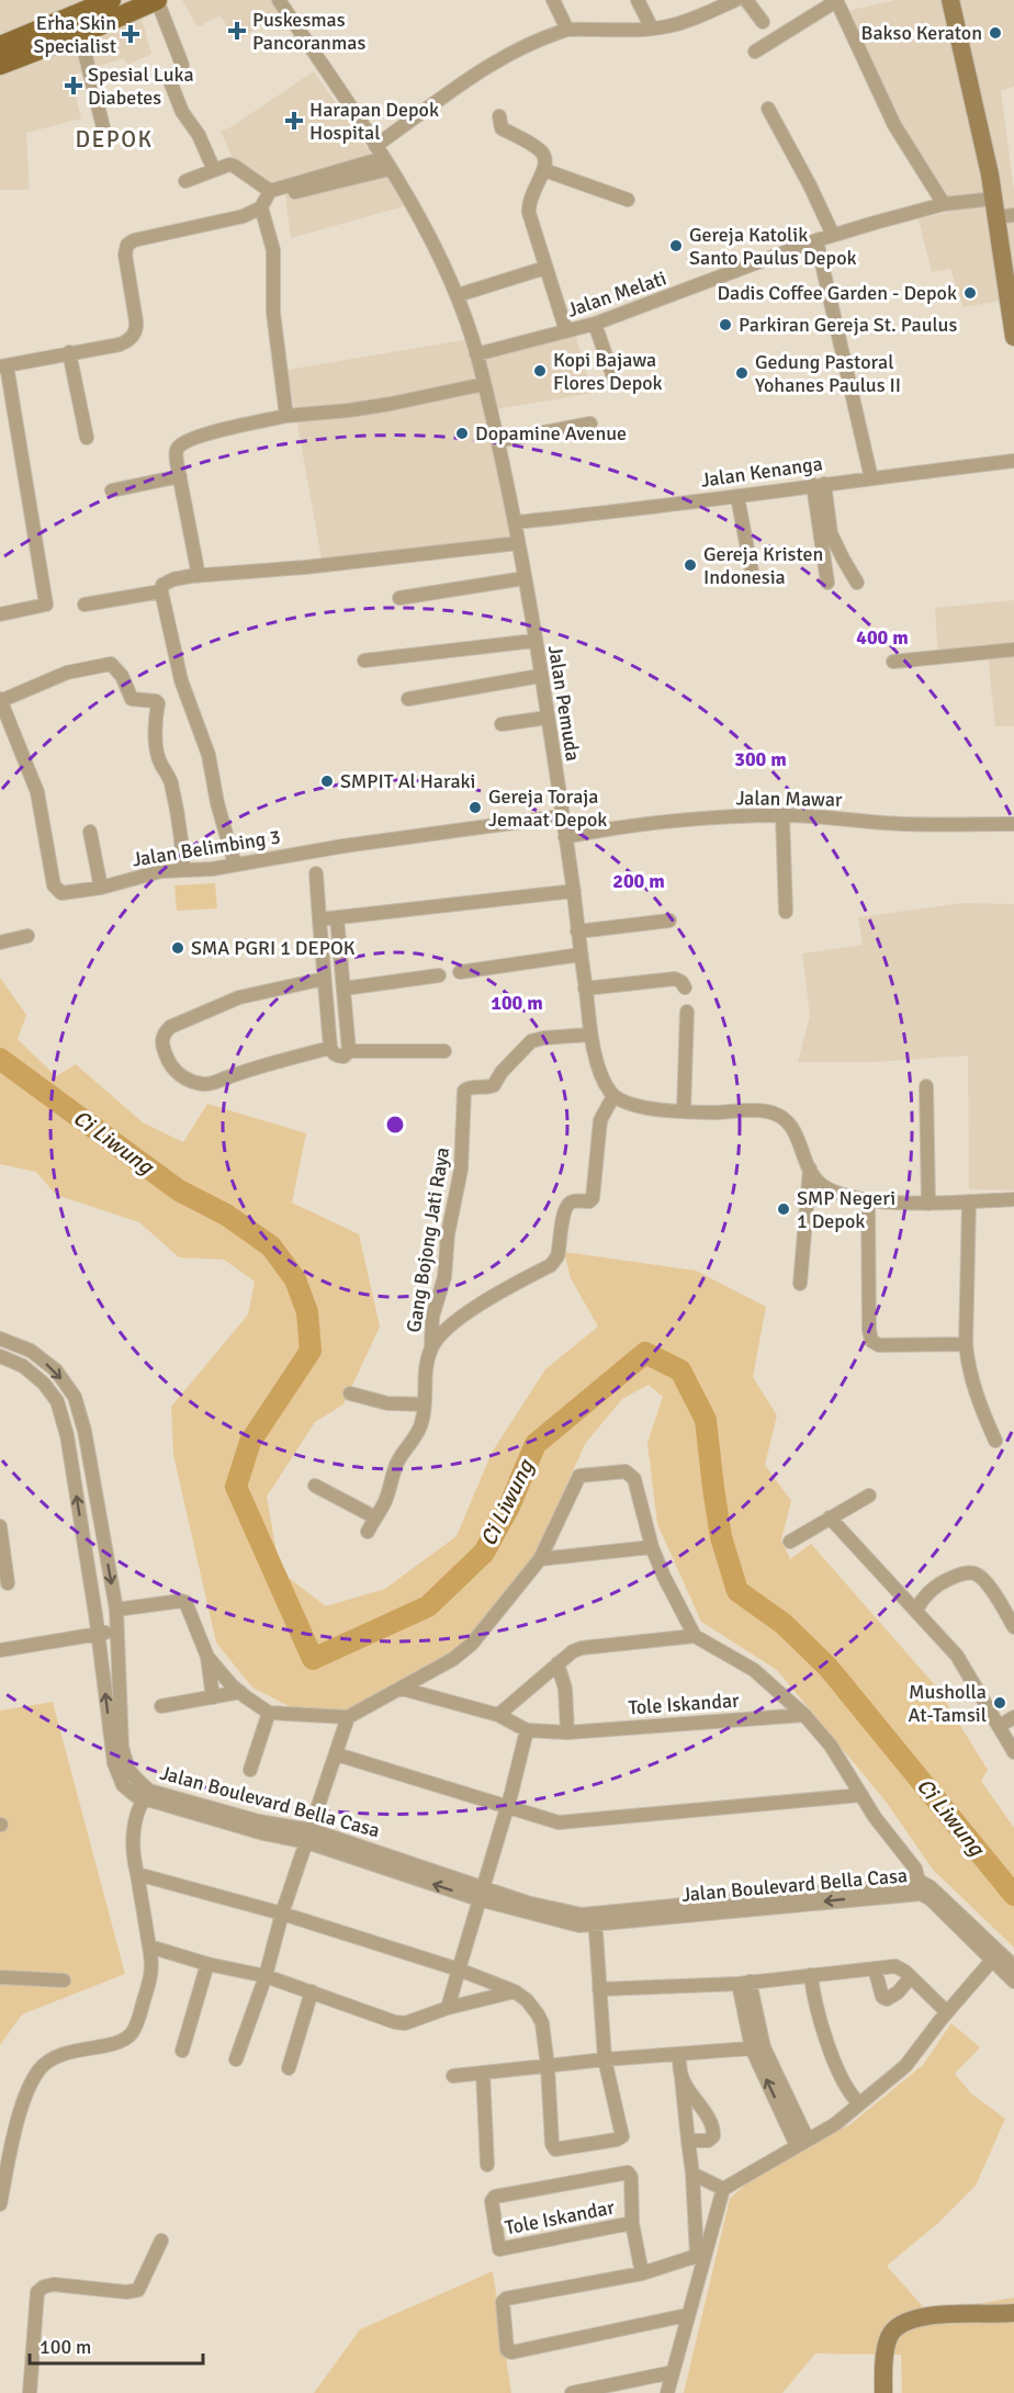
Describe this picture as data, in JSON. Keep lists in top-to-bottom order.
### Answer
{
  "streets": {
    "street": [
      "Jalan Melati",
      "Jalan Kenanga",
      "Jalan Pemuda",
      "Jalan Mawar",
      "Jalan Belimbing 3",
      "Gang Bojong Jati Raya",
      "Tole Iskandar",
      "Jalan Boulevard Bella Casa"
    ]
  },
  "crossings": [
    ["Jalan Melati", "Jalan Pemuda"],
    ["Jalan Kenanga", "Jalan Pemuda"],
    ["Jalan Pemuda", "Jalan Mawar"],
    ["Jalan Pemuda", "Jalan Belimbing 3"],
    ["Jalan Pemuda", "Gang Bojong Jati Raya"],
    ["Tole Iskandar", "Jalan Boulevard Bella Casa"]
  ],
  "districts": ["DEPOK"],
  "water": ["Ci Liwung"],
  "places": {
    "health": [
      "Puskesmas Pancoranmas",
      "Erha Skin Specialist",
      "Spesial Luka Diabetes",
      "Harapan Depok Hospital"
    ],
    "other": [
      "Bakso Keraton",
      "Gereja Katolik Santo Paulus Depok",
      "Dadis Coffee Garden - Depok",
      "Parkiran Gereja St. Paulus",
      "Kopi Bajawa Flores Depok",
      "Gedung Pastoral Yohanes Paulus II",
      "Dopamine Avenue",
      "Gereja Kristen Indonesia",
      "SMPIT Al Haraki",
      "Gereja Toraja Jemaat Depok",
      "SMA PGRI 1 DEPOK",
      "SMP Negeri 1 Depok",
      "Musholla At-Tamsil"
    ]
  },
  "scale_bar": "100 m",
  "rings": [
    "400 m",
    "300 m",
    "200 m",
    "100 m"
  ]
}
